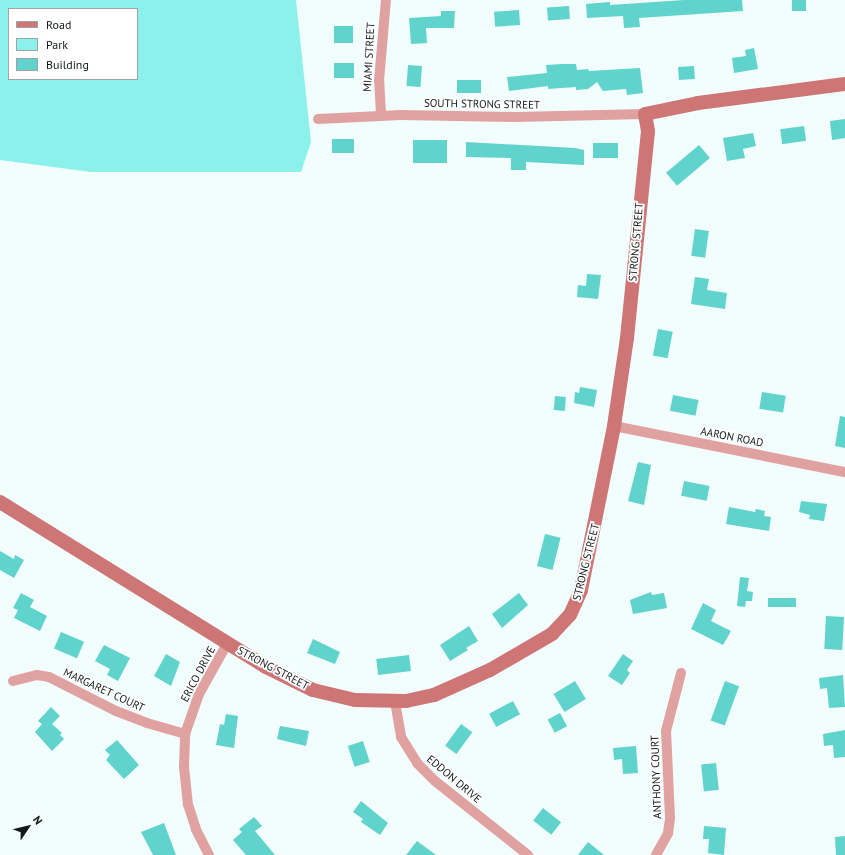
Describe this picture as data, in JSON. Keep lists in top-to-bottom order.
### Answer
{
  "streets": {
    "street": [
      "MIAMI STREET",
      "SOUTH STRONG STREET",
      "STRONG STREET",
      "AARON ROAD",
      "ERICO DRIVE",
      "MARGARET COURT",
      "ANTHONY COURT",
      "EDDON DRIVE"
    ]
  },
  "crossings": [
    ["MIAMI STREET", "SOUTH STRONG STREET"],
    ["SOUTH STRONG STREET", "STRONG STREET"],
    ["STRONG STREET", "AARON ROAD"],
    ["STRONG STREET", "ERICO DRIVE"],
    ["STRONG STREET", "EDDON DRIVE"],
    ["ERICO DRIVE", "MARGARET COURT"]
  ],
  "legend": ["Road", "Park", "Building"],
  "north": "top right"
}
